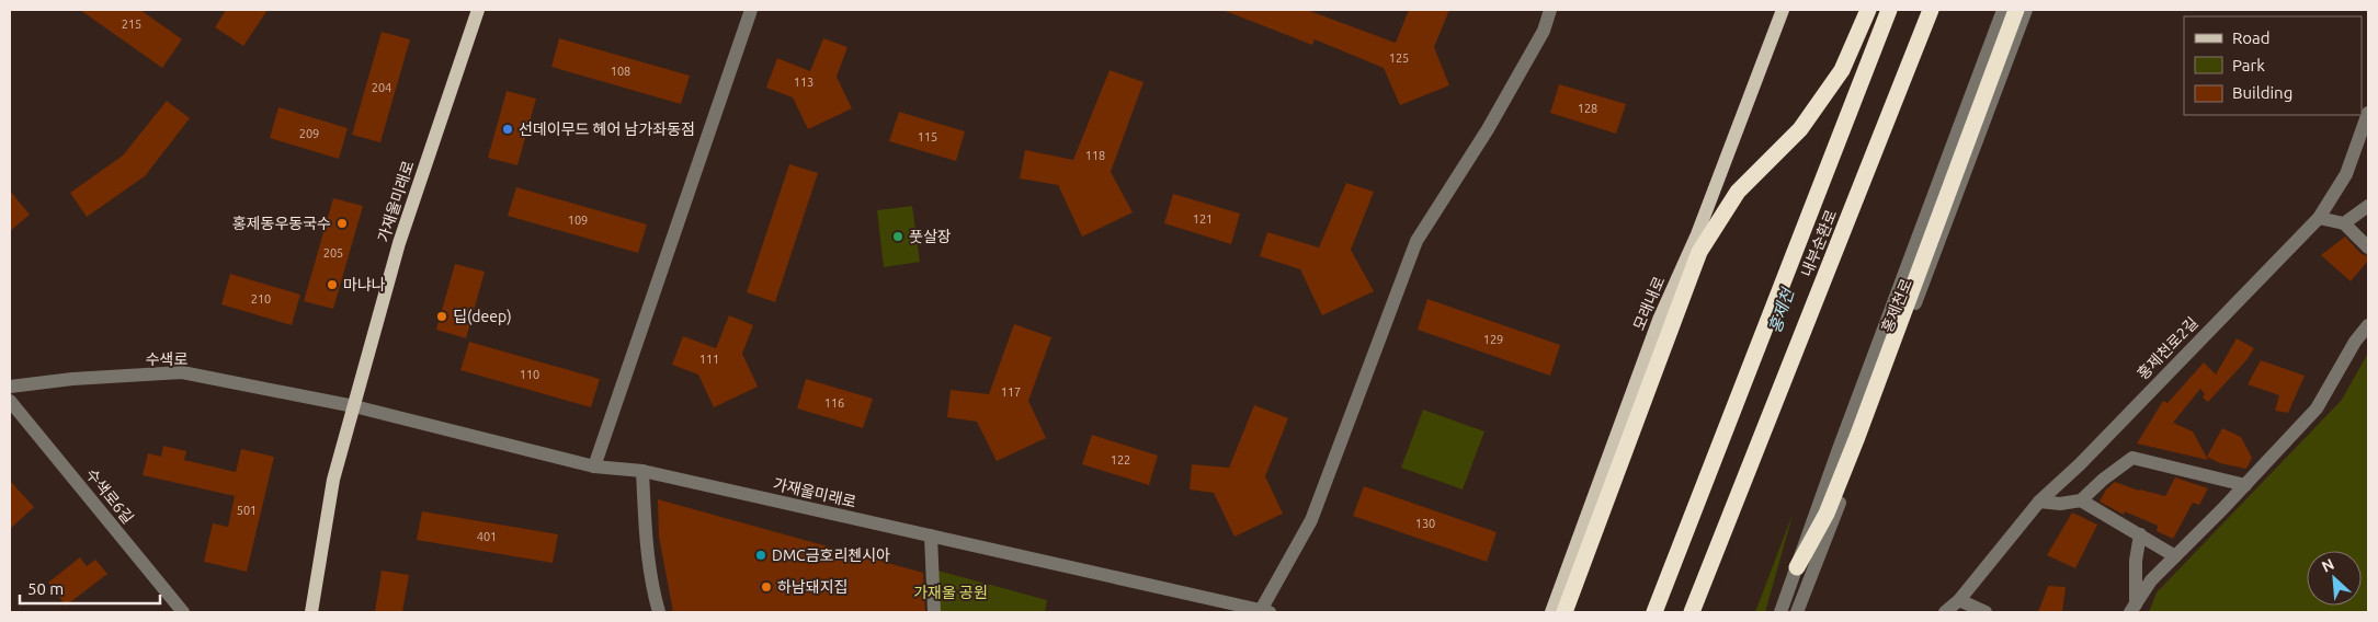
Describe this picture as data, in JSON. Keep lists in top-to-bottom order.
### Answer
{
  "streets": {
    "highway": ["내부순환로"],
    "main road": ["가재울미래로", "모래내로"],
    "street": [
      "홍제천로",
      "홍제천로2길",
      "수색로",
      "수색로6길"
    ]
  },
  "crossings": [
    ["가재울미래로", "수색로"]
  ],
  "water": ["홍제천"],
  "parks": ["가재울 공원"],
  "places": [
    "선데이무드 헤어 남가좌동점",
    "홍제동우동국수",
    "풋살장",
    "마냐나",
    "딥(deep)",
    "DMC금호리첸시아",
    "하남돼지집"
  ],
  "house_numbers": [
    "215",
    "125",
    "108",
    "113",
    "204",
    "128",
    "209",
    "115",
    "118",
    "121",
    "109",
    "205",
    "210",
    "129",
    "111",
    "110",
    "117",
    "116",
    "122",
    "501",
    "130",
    "401"
  ],
  "legend": ["Road", "Park", "Building"],
  "scale_bar": "50 m",
  "north": "top left"
}
